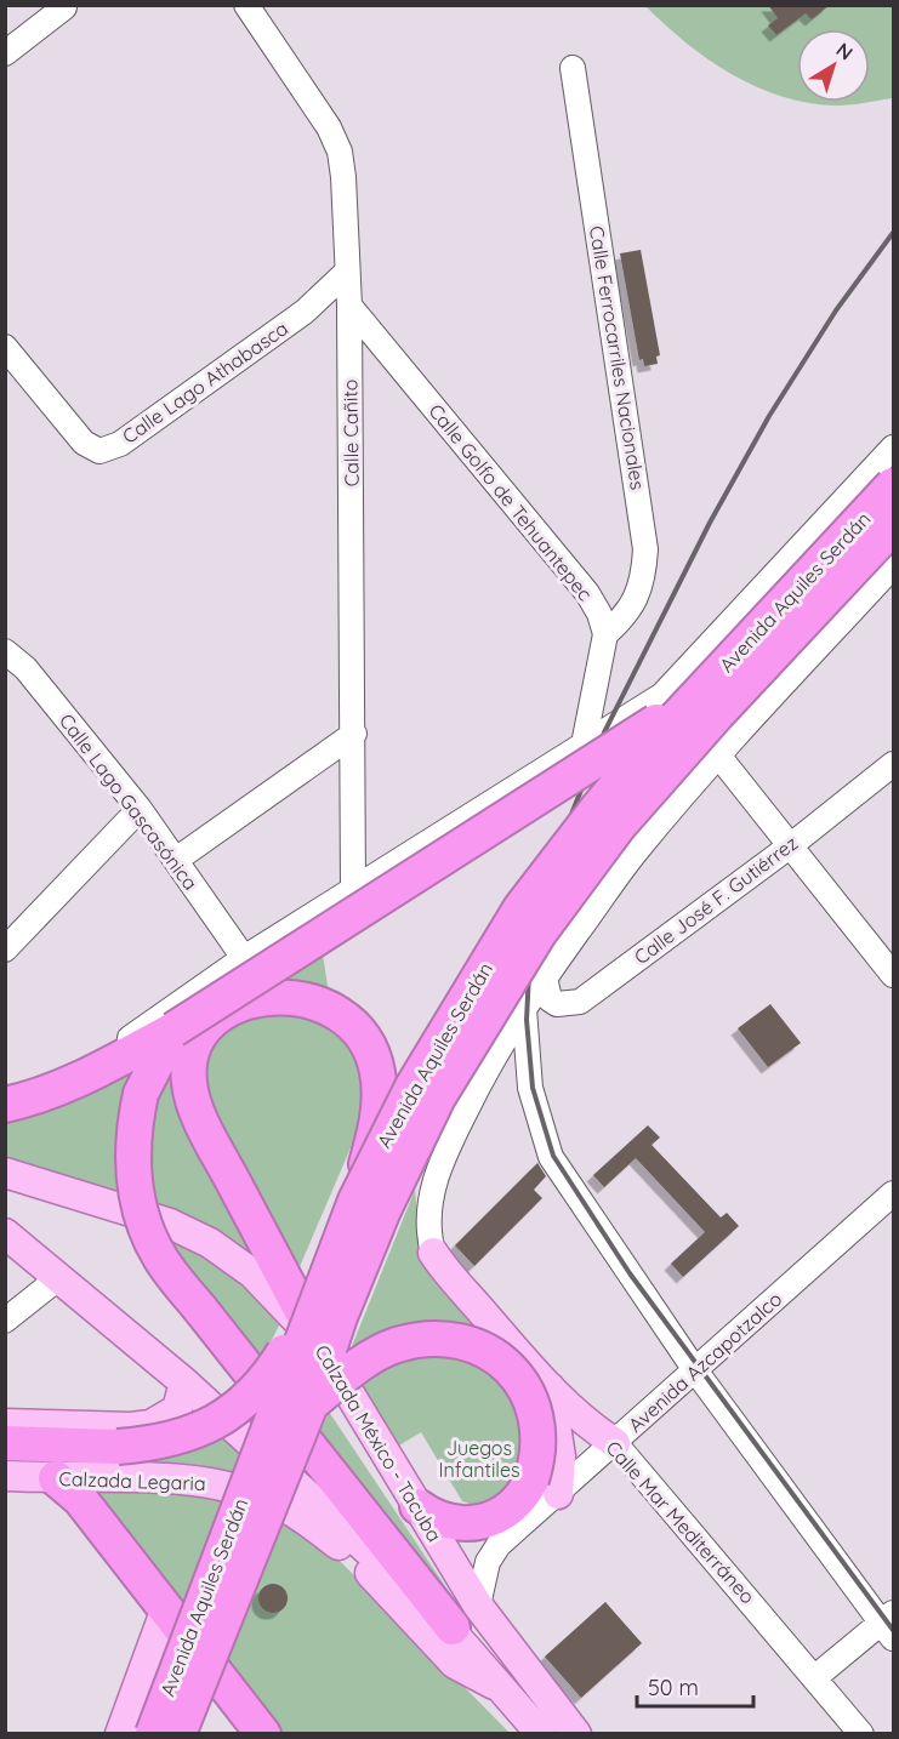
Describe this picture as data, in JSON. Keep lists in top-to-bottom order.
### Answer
{
  "streets": {
    "highway": ["Avenida Aquiles Serdán"],
    "main road": ["Calzada México - Tacuba", "Calzada Legaria", "Calle Mar Mediterráneo"],
    "street": [
      "Calle Ferrocarriles Nacionales",
      "Calle Lago Athabasca",
      "Calle Cañito",
      "Calle Golfo de Tehuantepec",
      "Calle Lago Gascasónica",
      "Calle José F. Gutiérrez",
      "Avenida Azcapotzalco"
    ]
  },
  "crossings": [
    ["Calle Ferrocarriles Nacionales", "Calle Golfo de Tehuantepec"],
    ["Calle Lago Athabasca", "Calle Cañito"],
    ["Calle Cañito", "Calle Golfo de Tehuantepec"],
    ["Calle Cañito", "Avenida Aquiles Serdán"],
    ["Avenida Aquiles Serdán", "Calle Lago Gascasónica"],
    ["Avenida Azcapotzalco", "Calzada México - Tacuba"],
    ["Avenida Azcapotzalco", "Calle Mar Mediterráneo"],
    ["Calzada México - Tacuba", "Calzada Legaria"]
  ],
  "parks": ["Juegos Infantiles"],
  "scale_bar": "50 m",
  "north": "top right"
}
